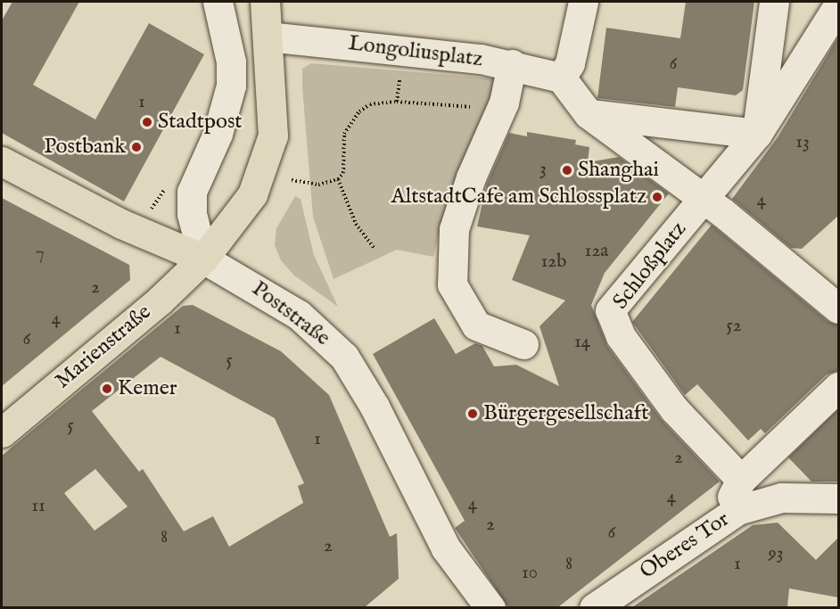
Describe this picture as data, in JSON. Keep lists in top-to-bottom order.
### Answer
{
  "streets": {
    "main road": ["Poststraße", "Marienstraße"],
    "street": ["Longoliusplatz", "Schloßplatz", "Oberes Tor"]
  },
  "crossings": [
    ["Longoliusplatz", "Marienstraße"],
    ["Poststraße", "Marienstraße"]
  ],
  "places": [
    "Stadtpost",
    "Postbank",
    "Shanghai",
    "AltstadtCafe am Schlossplatz",
    "Kemer",
    "Bürgergesellschaft"
  ],
  "house_numbers": [
    "6",
    "1",
    "13",
    "3",
    "4",
    "12a",
    "7",
    "12b",
    "2",
    "4",
    "52",
    "1",
    "6",
    "14",
    "5",
    "5",
    "1",
    "2",
    "4",
    "4",
    "11",
    "2",
    "6",
    "8",
    "2",
    "93",
    "8",
    "1",
    "10"
  ]
}
